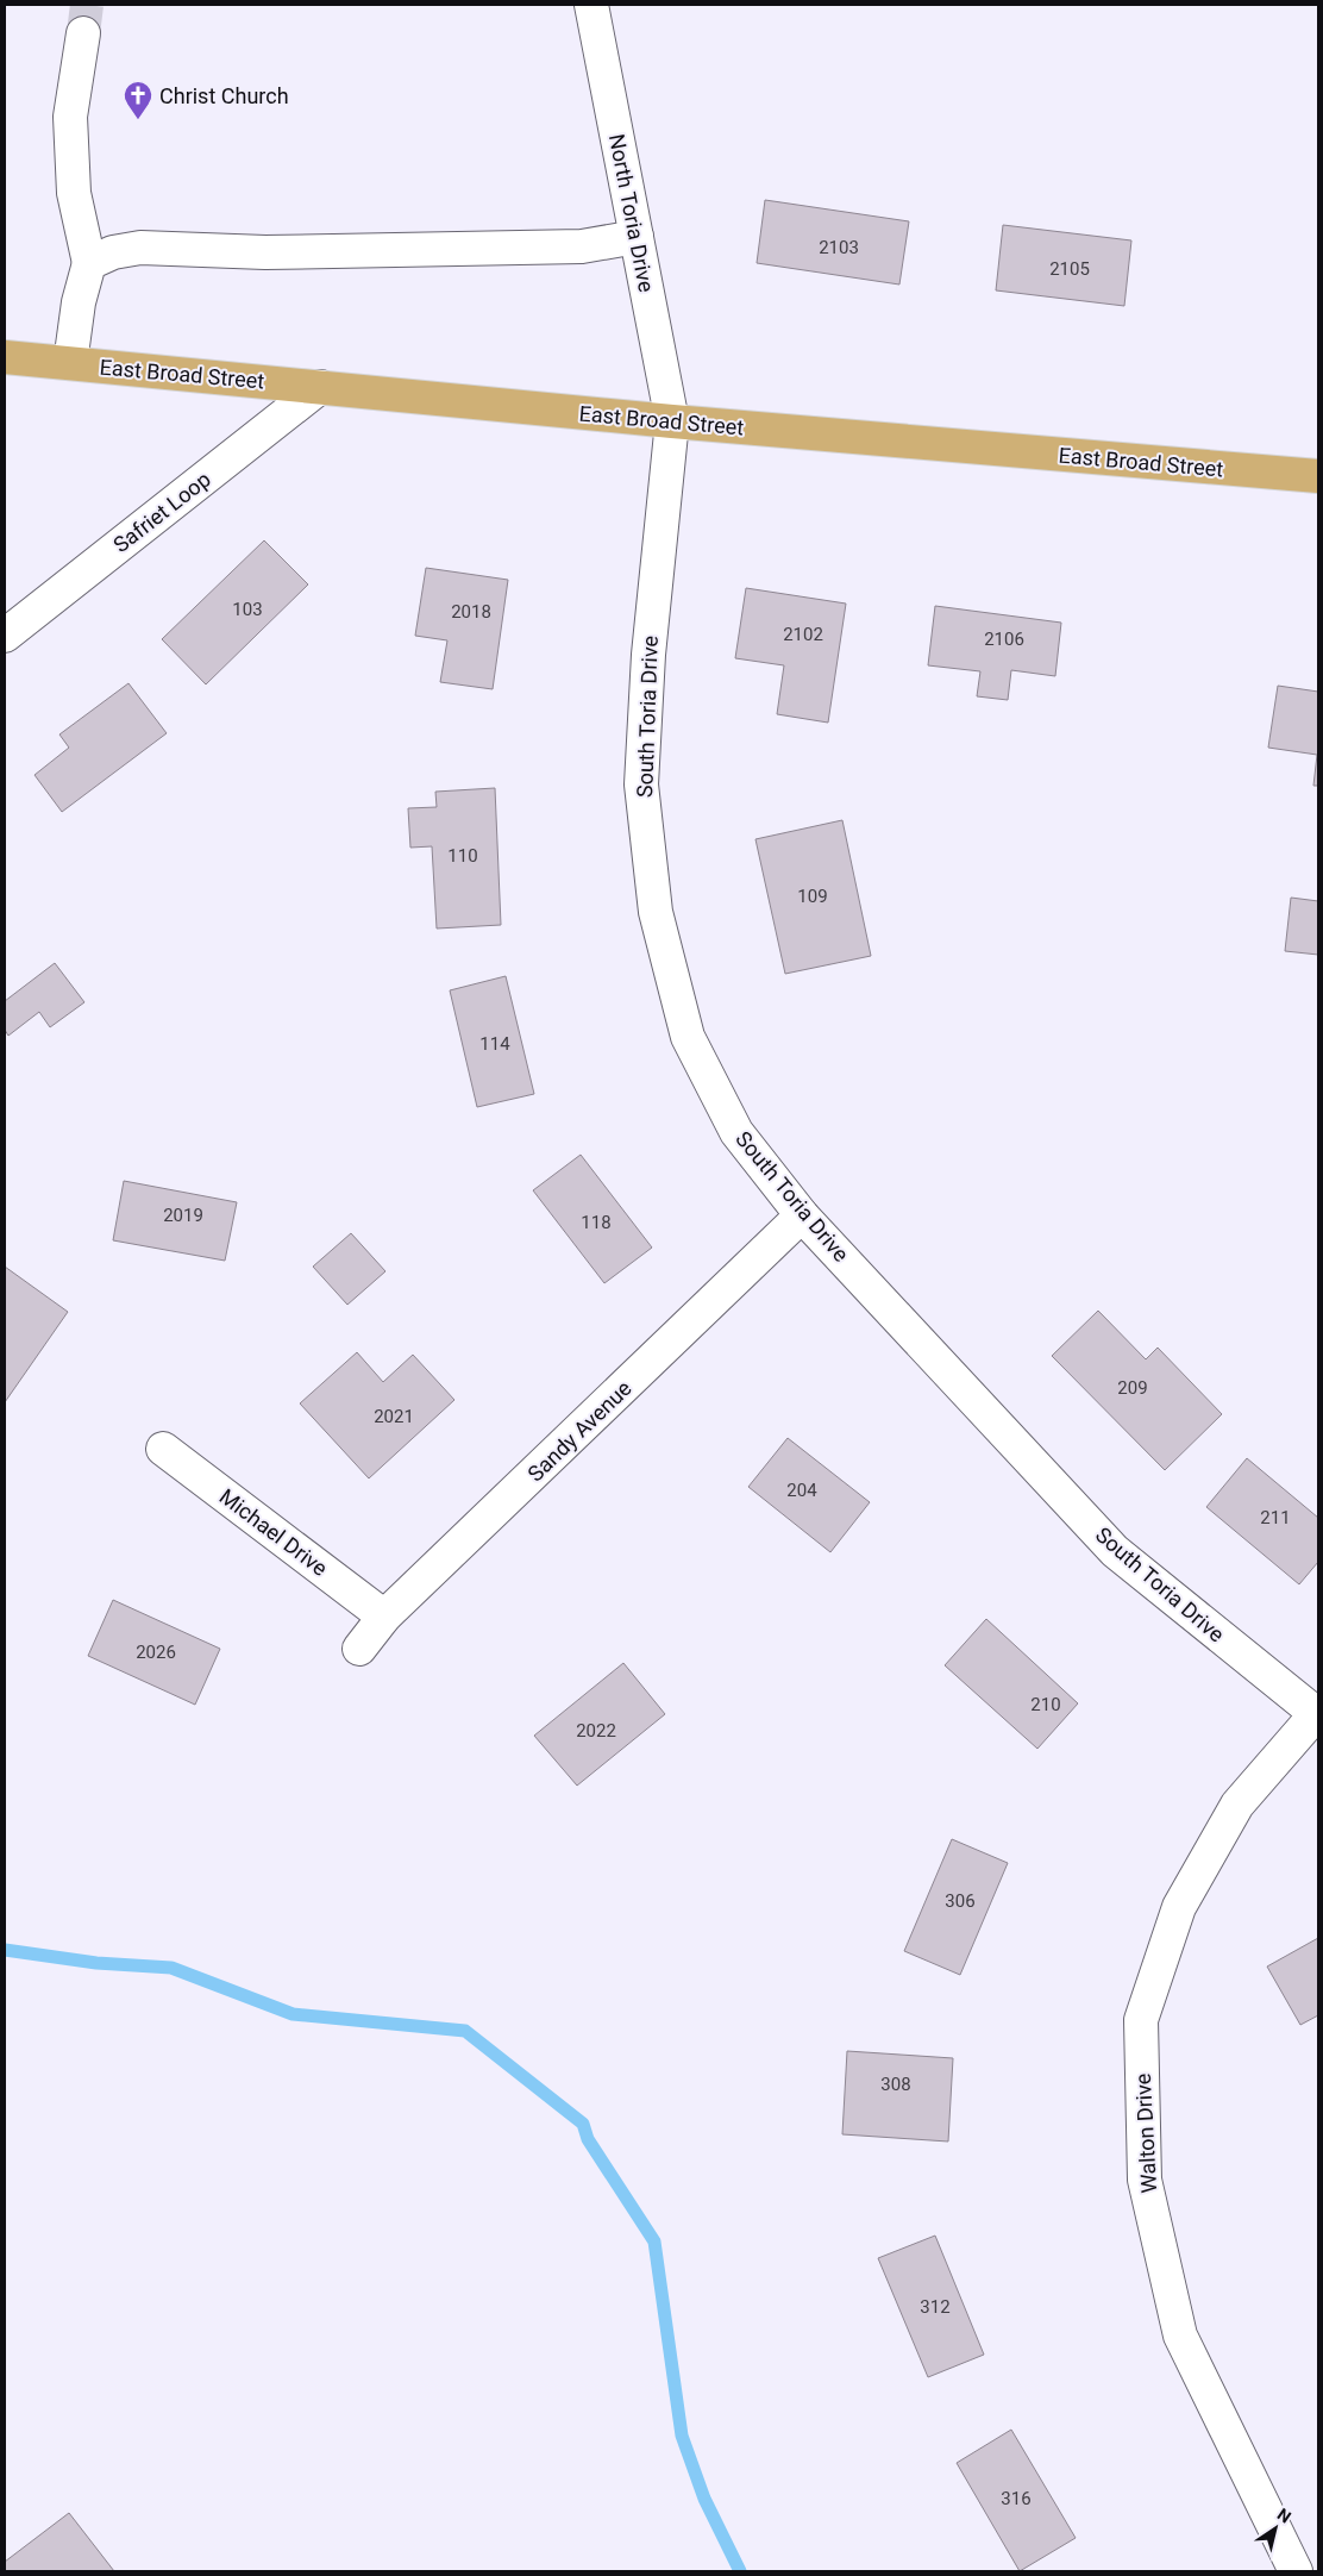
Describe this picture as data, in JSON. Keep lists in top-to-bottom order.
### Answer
{
  "streets": {
    "main road": ["East Broad Street"],
    "street": [
      "North Toria Drive",
      "Safriet Loop",
      "South Toria Drive",
      "Sandy Avenue",
      "Michael Drive",
      "Walton Drive"
    ]
  },
  "crossings": [
    ["North Toria Drive", "East Broad Street"],
    ["North Toria Drive", "South Toria Drive"],
    ["East Broad Street", "Safriet Loop"],
    ["East Broad Street", "South Toria Drive"],
    ["South Toria Drive", "Sandy Avenue"],
    ["South Toria Drive", "Walton Drive"],
    ["Sandy Avenue", "Michael Drive"]
  ],
  "places": {
    "church": ["Christ Church"]
  },
  "house_numbers": [
    "2103",
    "2105",
    "103",
    "2018",
    "2102",
    "2106",
    "110",
    "109",
    "114",
    "2019",
    "118",
    "209",
    "2021",
    "204",
    "211",
    "2026",
    "210",
    "2022",
    "306",
    "308",
    "312",
    "316"
  ],
  "north": "top right"
}
